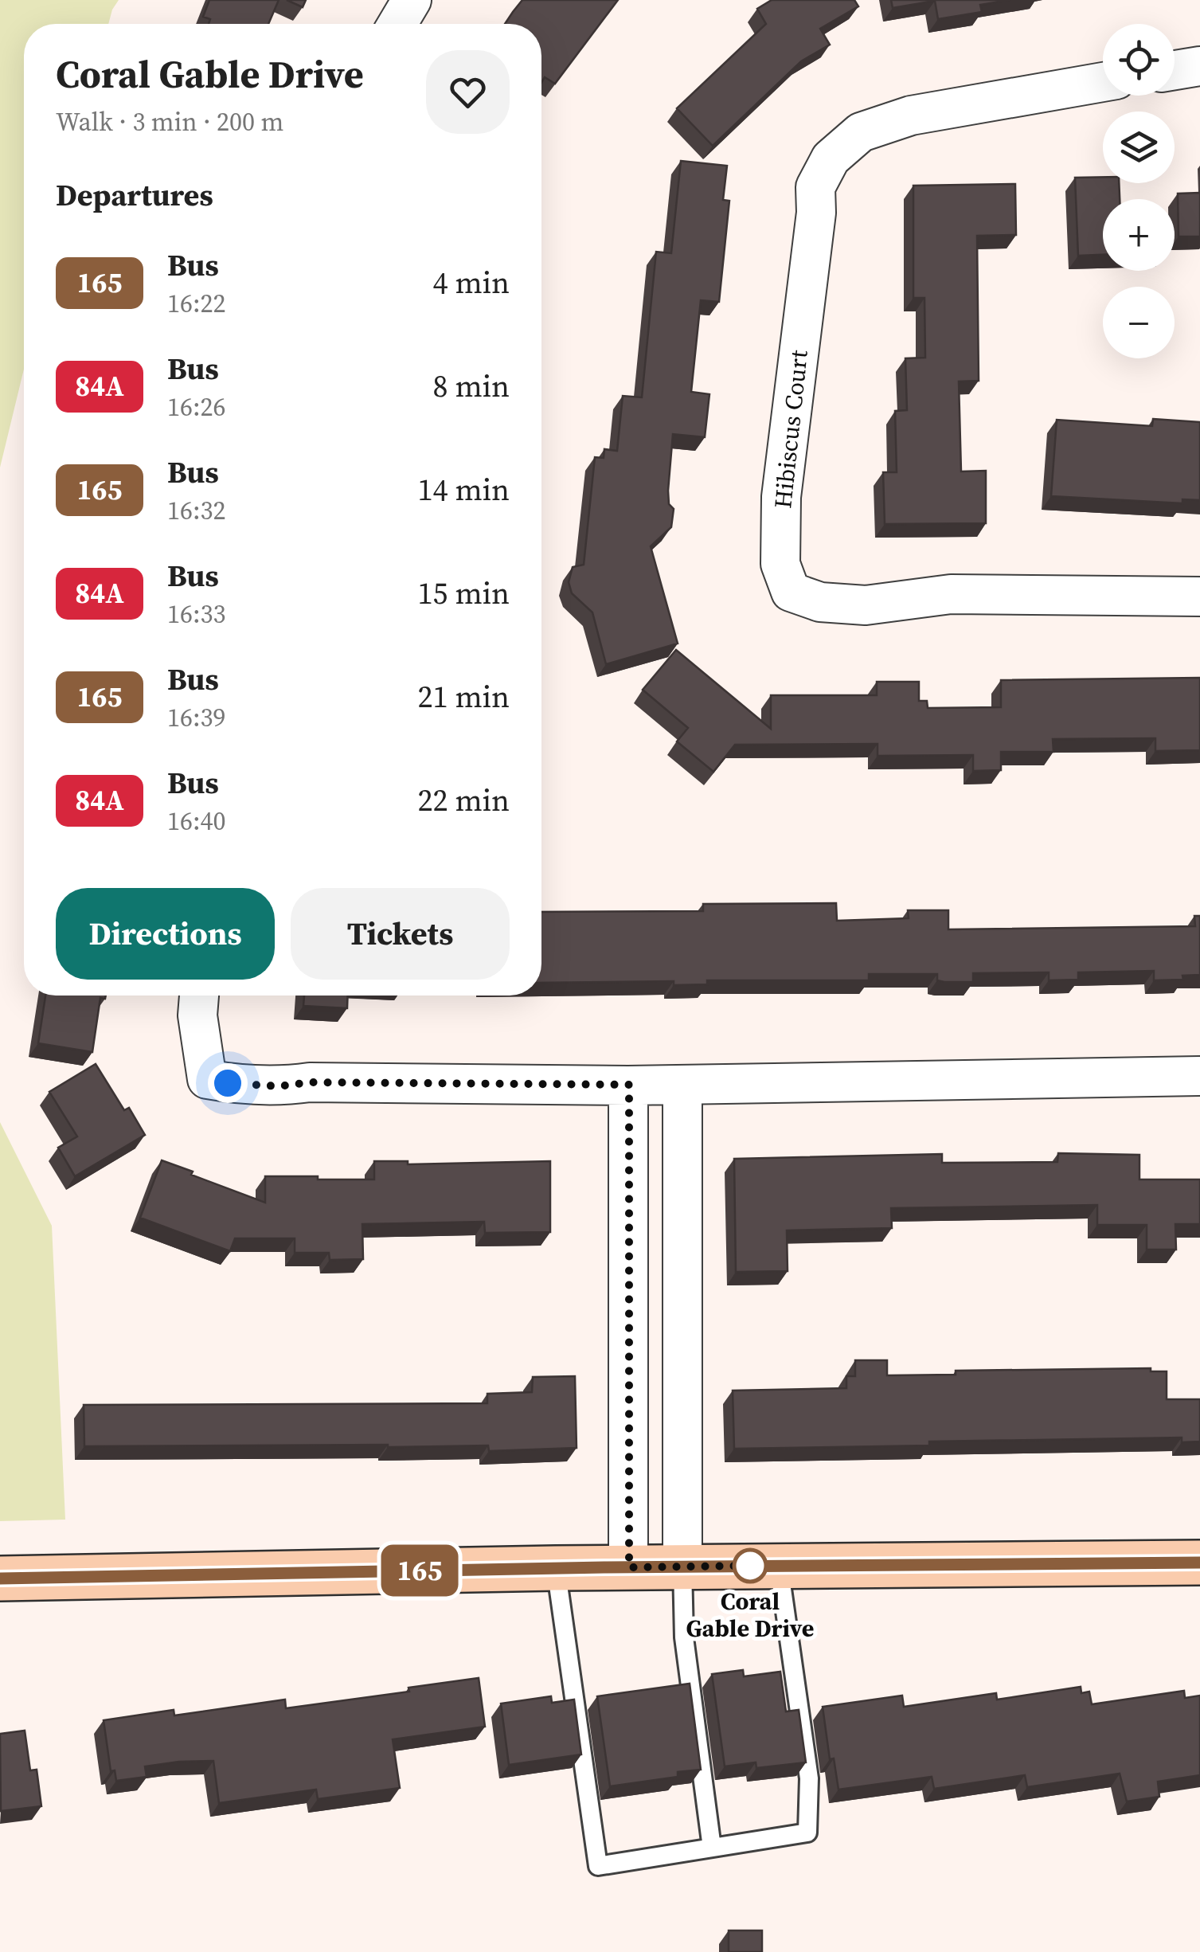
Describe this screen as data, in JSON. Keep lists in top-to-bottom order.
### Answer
{
  "streets": {
    "street": ["Hibiscus Court"]
  },
  "places": ["Coral Gable Drive"],
  "lines": ["bus line 165"],
  "page": {
    "on_map": "165",
    "map_buttons": ["+", "−"],
    "heading": [
      ["Coral Gable Drive", "Walk · 3 min · 200 m"],
      "Departures"
    ],
    "list": [
      {
        "mark": "165",
        "name": "Bus",
        "note": "16:22",
        "value": "4 min"
      },
      {
        "mark": "84A",
        "name": "Bus",
        "note": "16:26",
        "value": "8 min"
      },
      {
        "mark": "165",
        "name": "Bus",
        "note": "16:32",
        "value": "14 min"
      },
      {
        "mark": "84A",
        "name": "Bus",
        "note": "16:33",
        "value": "15 min"
      },
      {
        "mark": "165",
        "name": "Bus",
        "note": "16:39",
        "value": "21 min"
      },
      {
        "mark": "84A",
        "name": "Bus",
        "note": "16:40",
        "value": "22 min"
      }
    ],
    "buttons": ["Directions", "Tickets"]
  }
}
